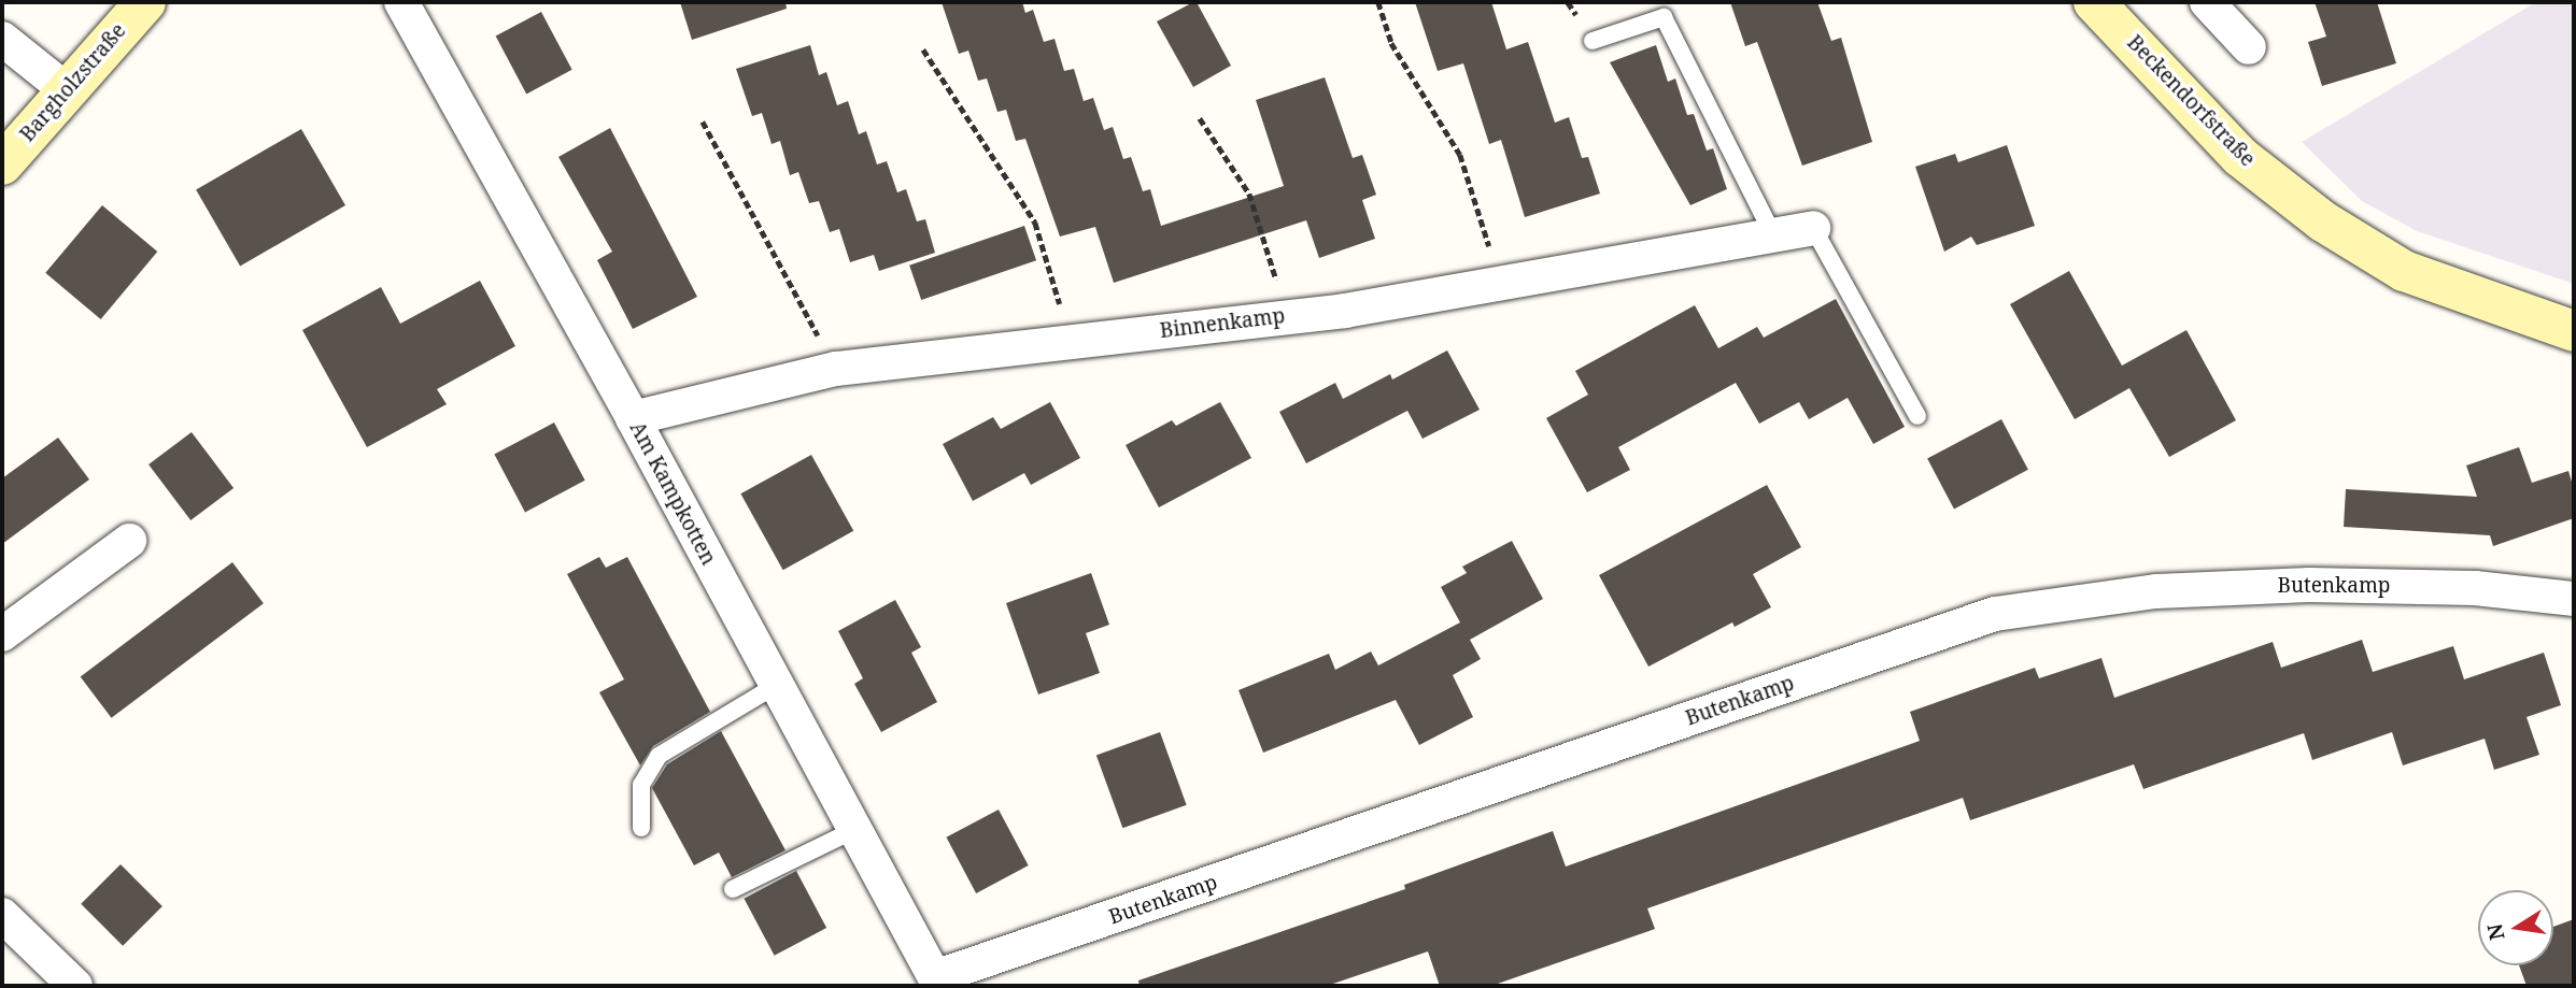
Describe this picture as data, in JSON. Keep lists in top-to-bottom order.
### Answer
{
  "streets": {
    "street": [
      "Bargholzstraße",
      "Beckendorfstraße",
      "Binnenkamp",
      "Am Kampkotten",
      "Butenkamp"
    ]
  },
  "crossings": [
    ["Binnenkamp", "Am Kampkotten"],
    ["Am Kampkotten", "Butenkamp"]
  ],
  "north": "left"
}
